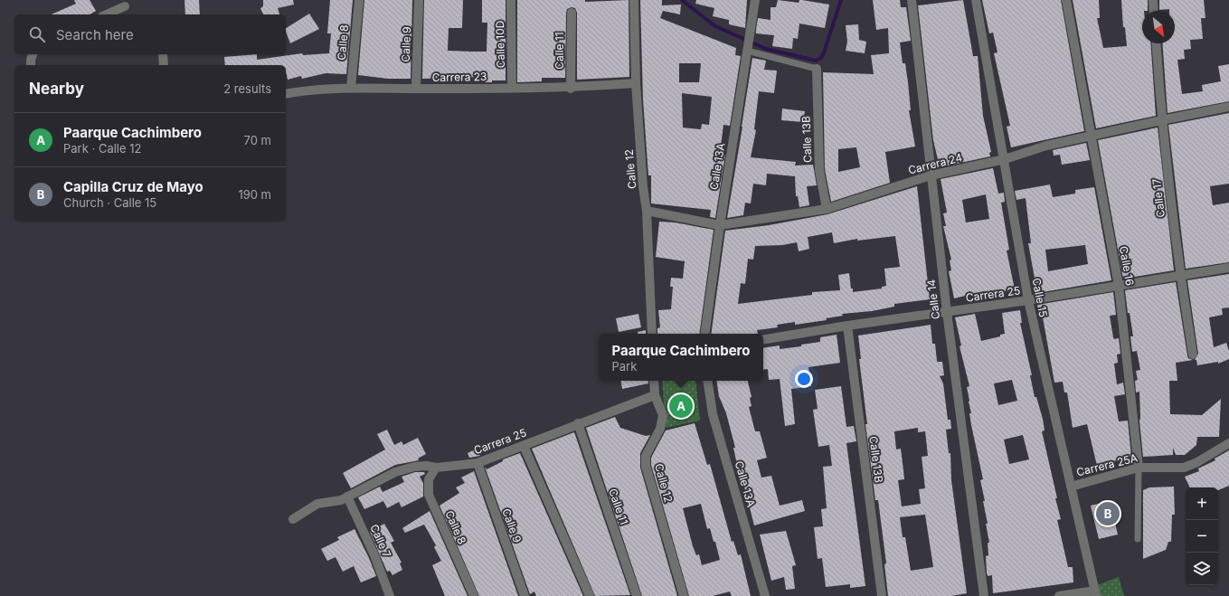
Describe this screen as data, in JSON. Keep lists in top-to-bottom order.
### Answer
{
  "streets": {
    "street": [
      "Calle 8",
      "Calle 9",
      "Calle 10D",
      "Calle 11",
      "Carrera 23",
      "Calle 13B",
      "Carrera 24",
      "Calle 13A",
      "Calle 12",
      "Calle 17",
      "Calle 16",
      "Carrera 25",
      "Calle 15",
      "Calle 14",
      "Carrera 25A",
      "Calle 7"
    ]
  },
  "crossings": [
    ["Calle 8", "Carrera 23"],
    ["Calle 8", "Carrera 25"],
    ["Calle 9", "Carrera 23"],
    ["Calle 9", "Carrera 25"],
    ["Calle 10D", "Carrera 23"],
    ["Calle 11", "Carrera 23"],
    ["Calle 11", "Carrera 25"],
    ["Carrera 23", "Calle 12"],
    ["Calle 13B", "Carrera 24"],
    ["Calle 13B", "Carrera 25"],
    ["Carrera 24", "Calle 13A"],
    ["Carrera 24", "Calle 12"],
    ["Carrera 24", "Calle 17"],
    ["Carrera 24", "Calle 16"],
    ["Carrera 24", "Calle 15"],
    ["Carrera 24", "Calle 14"],
    ["Calle 12", "Carrera 25"],
    ["Calle 17", "Carrera 25"],
    ["Calle 16", "Carrera 25"],
    ["Calle 16", "Carrera 25A"],
    ["Carrera 25", "Calle 15"],
    ["Carrera 25", "Calle 14"],
    ["Carrera 25", "Calle 7"],
    ["Calle 15", "Carrera 25A"]
  ],
  "north": "bottom right",
  "page": {
    "search": "Search here",
    "heading": ["Nearby", "2 results"],
    "list": [
      {
        "mark": "A",
        "name": "Paarque Cachimbero",
        "note": "Park · Calle 12",
        "value": "70 m"
      },
      {
        "mark": "B",
        "name": "Capilla Cruz de Mayo",
        "note": "Church · Calle 15",
        "value": "190 m"
      }
    ],
    "popup": ["Paarque Cachimbero", "Park"],
    "pins": ["A", "B"],
    "map_buttons": ["+", "−"]
  }
}
